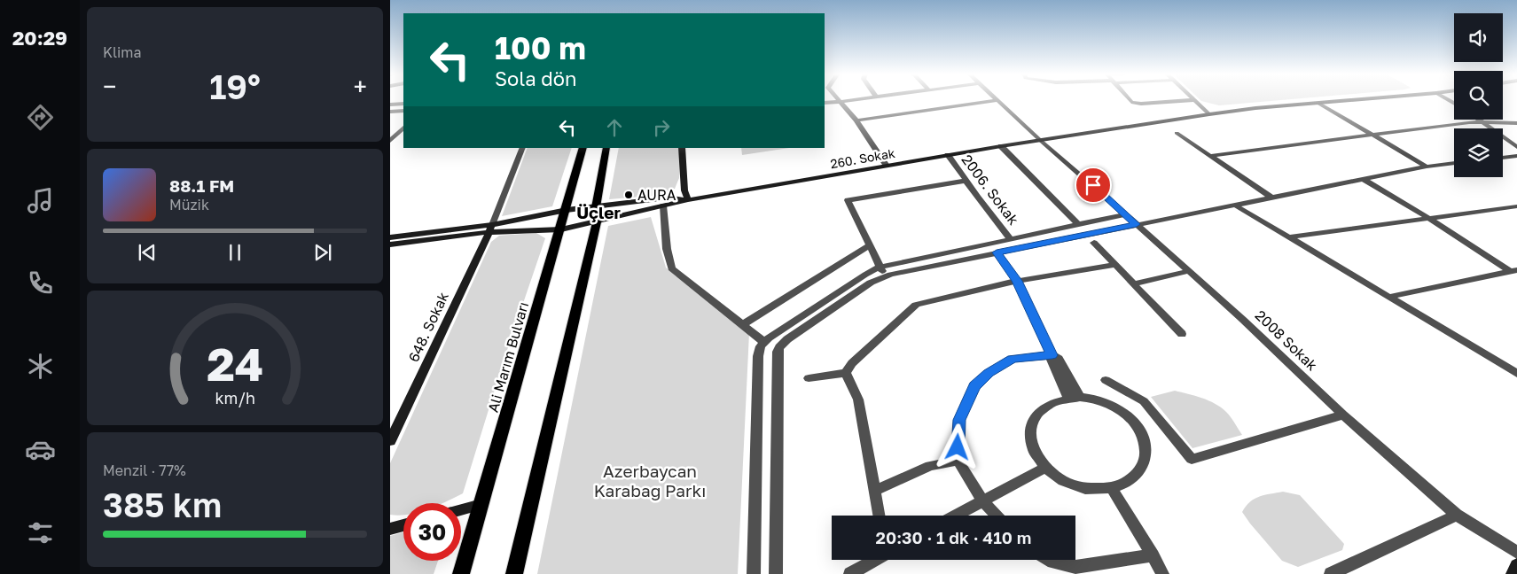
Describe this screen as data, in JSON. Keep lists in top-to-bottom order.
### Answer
{
  "streets": {
    "main road": ["Ali Marım Bulvarı"],
    "street": [
      "260. Sokak",
      "2006. Sokak",
      "648. Sokak",
      "2008 Sokak"
    ]
  },
  "crossings": [
    ["260. Sokak", "2006. Sokak"],
    ["260. Sokak", "2008 Sokak"]
  ],
  "districts": ["Üçler"],
  "parks": ["Azerbaycan Karabağ Parkı"],
  "places": ["AURA"],
  "page": {
    "tabs": "20:29",
    "tile": [
      "Klima",
      ["Menzil · 77%", "385 km"]
    ],
    "turn": ["100 m", "Sola dön"],
    "heat": ["−", "19°", "+"],
    "song": ["88.1 FM", "Müzik"],
    "limit": "30",
    "trip": "20:30 · 1 dk · 410 m",
    "gauge": ["24", "km/h"]
  }
}
